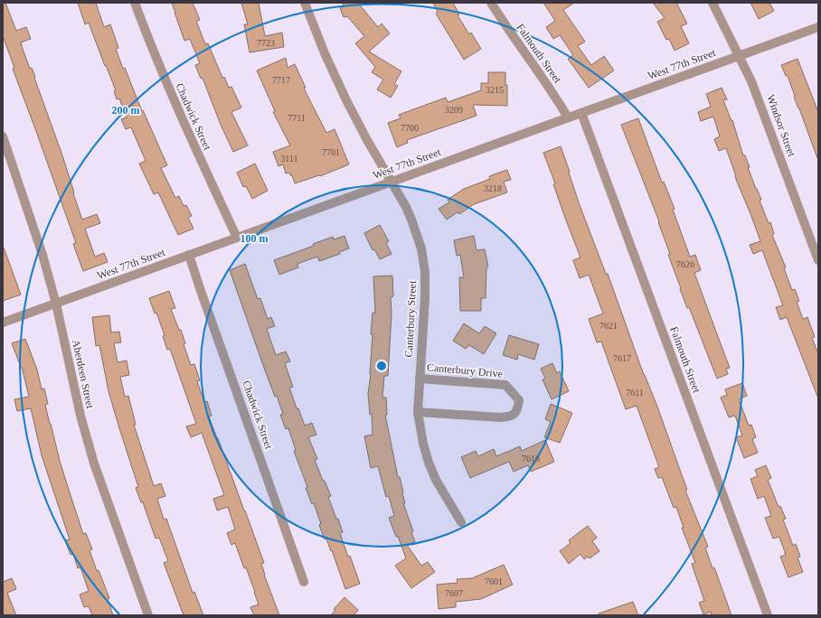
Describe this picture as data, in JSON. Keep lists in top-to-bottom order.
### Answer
{
  "streets": {
    "street": [
      "Falmouth Street",
      "West 77th Street",
      "Chadwick Street",
      "Windsor Street",
      "Canterbury Street",
      "Canterbury Drive",
      "Aberdeen Street"
    ]
  },
  "crossings": [
    ["Falmouth Street", "West 77th Street"],
    ["West 77th Street", "Chadwick Street"],
    ["West 77th Street", "Windsor Street"],
    ["West 77th Street", "Canterbury Street"],
    ["West 77th Street", "Aberdeen Street"],
    ["Canterbury Street", "Canterbury Drive"]
  ],
  "house_numbers": [
    "7723",
    "7717",
    "3215",
    "3209",
    "7711",
    "7700",
    "7701",
    "3111",
    "3218",
    "7626",
    "7621",
    "7617",
    "7611",
    "7616",
    "7601",
    "7607"
  ],
  "rings": ["200 m", "100 m"]
}
